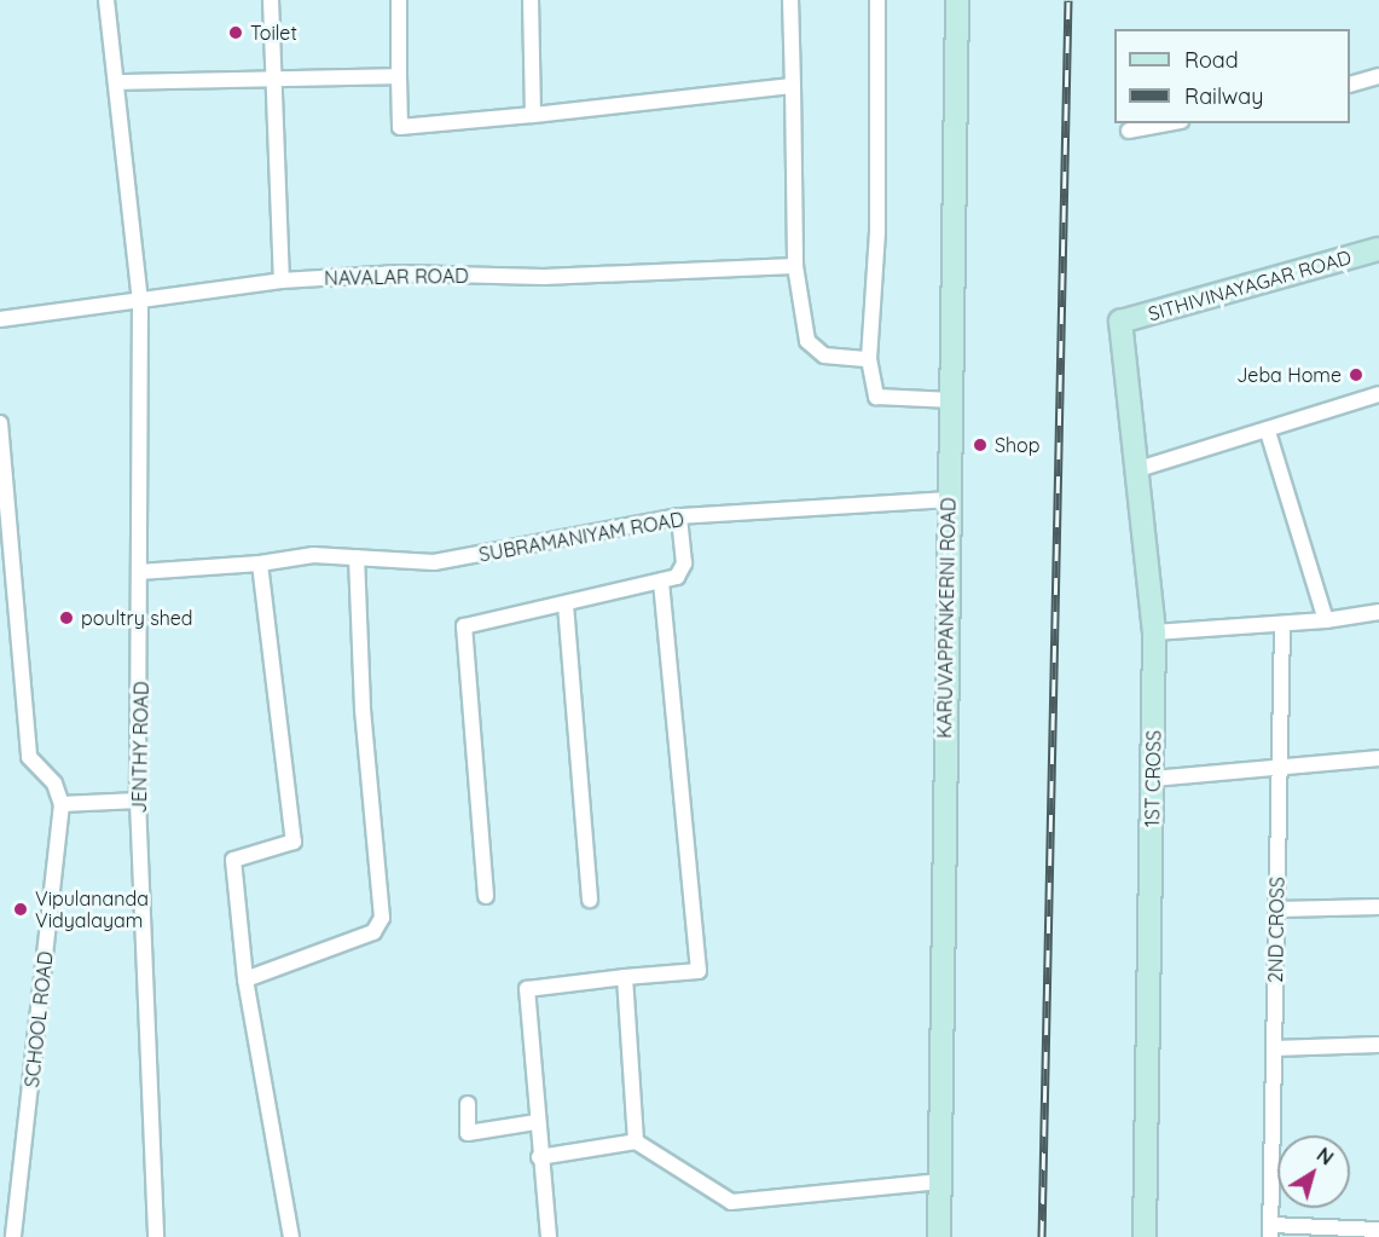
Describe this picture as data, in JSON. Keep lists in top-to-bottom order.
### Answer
{
  "streets": {
    "street": [
      "NAVALAR ROAD",
      "SITHIVINAYAGAR ROAD",
      "SUBRAMANIYAM ROAD",
      "KARUVAPPANKERNI ROAD",
      "JENTHY ROAD",
      "1ST CROSS",
      "2ND CROSS",
      "SCHOOL ROAD"
    ]
  },
  "crossings": [
    ["NAVALAR ROAD", "JENTHY ROAD"],
    ["SITHIVINAYAGAR ROAD", "1ST CROSS"],
    ["SUBRAMANIYAM ROAD", "KARUVAPPANKERNI ROAD"],
    ["SUBRAMANIYAM ROAD", "JENTHY ROAD"]
  ],
  "places": [
    "Toilet",
    "Jeba Home",
    "Shop",
    "poultry shed",
    "Vipulananda Vidyalayam"
  ],
  "legend": ["Road", "Railway"],
  "north": "top right"
}
